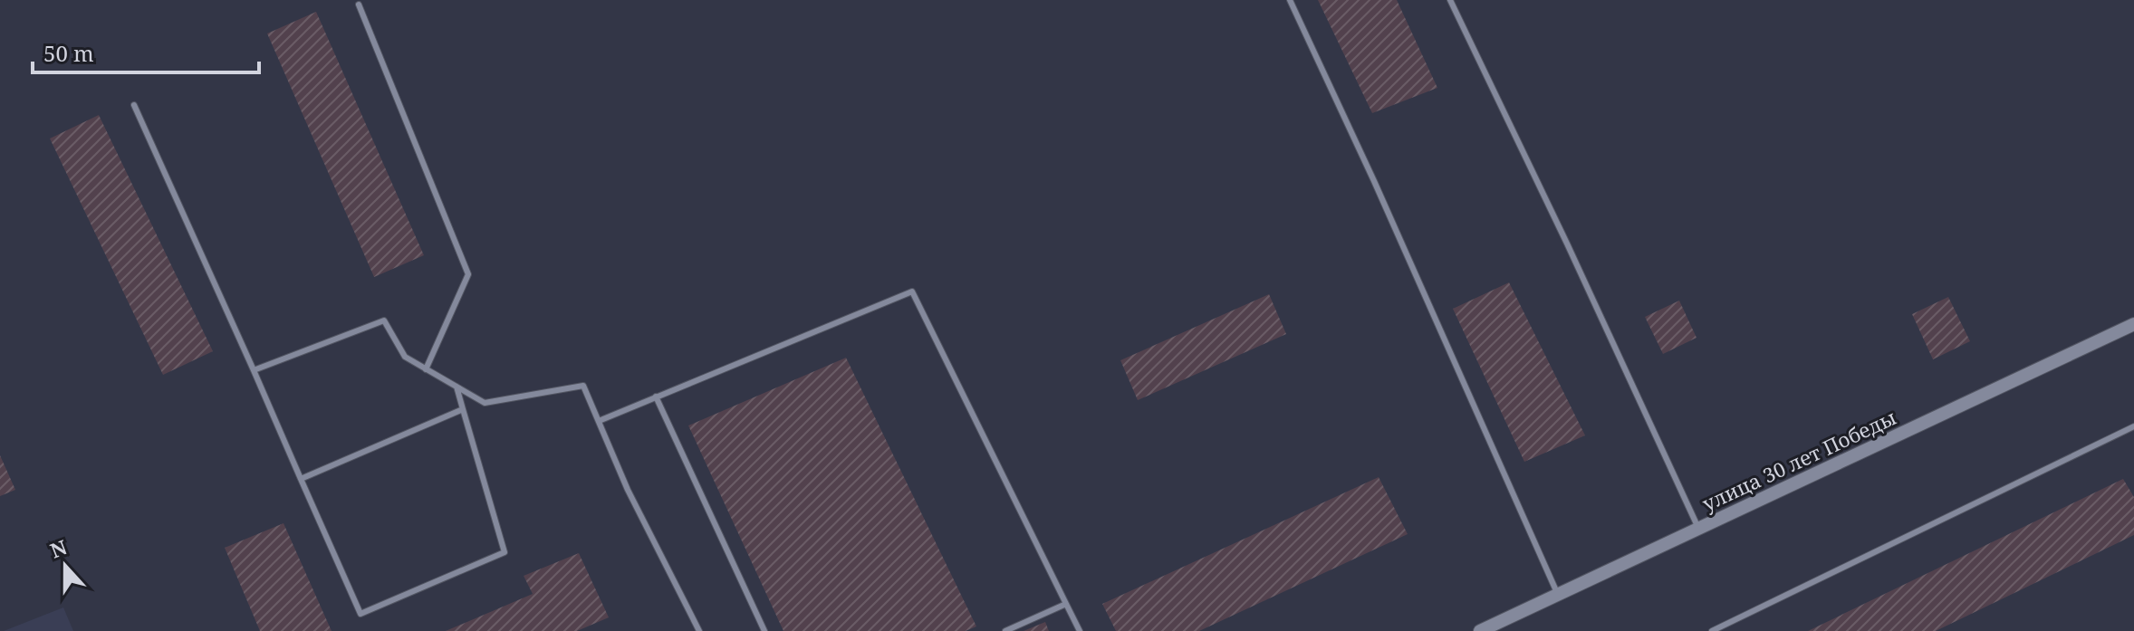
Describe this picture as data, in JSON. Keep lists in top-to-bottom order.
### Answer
{
  "streets": {
    "street": ["улица 30 лет Победы"]
  },
  "scale_bar": "50 m",
  "north": "top"
}
